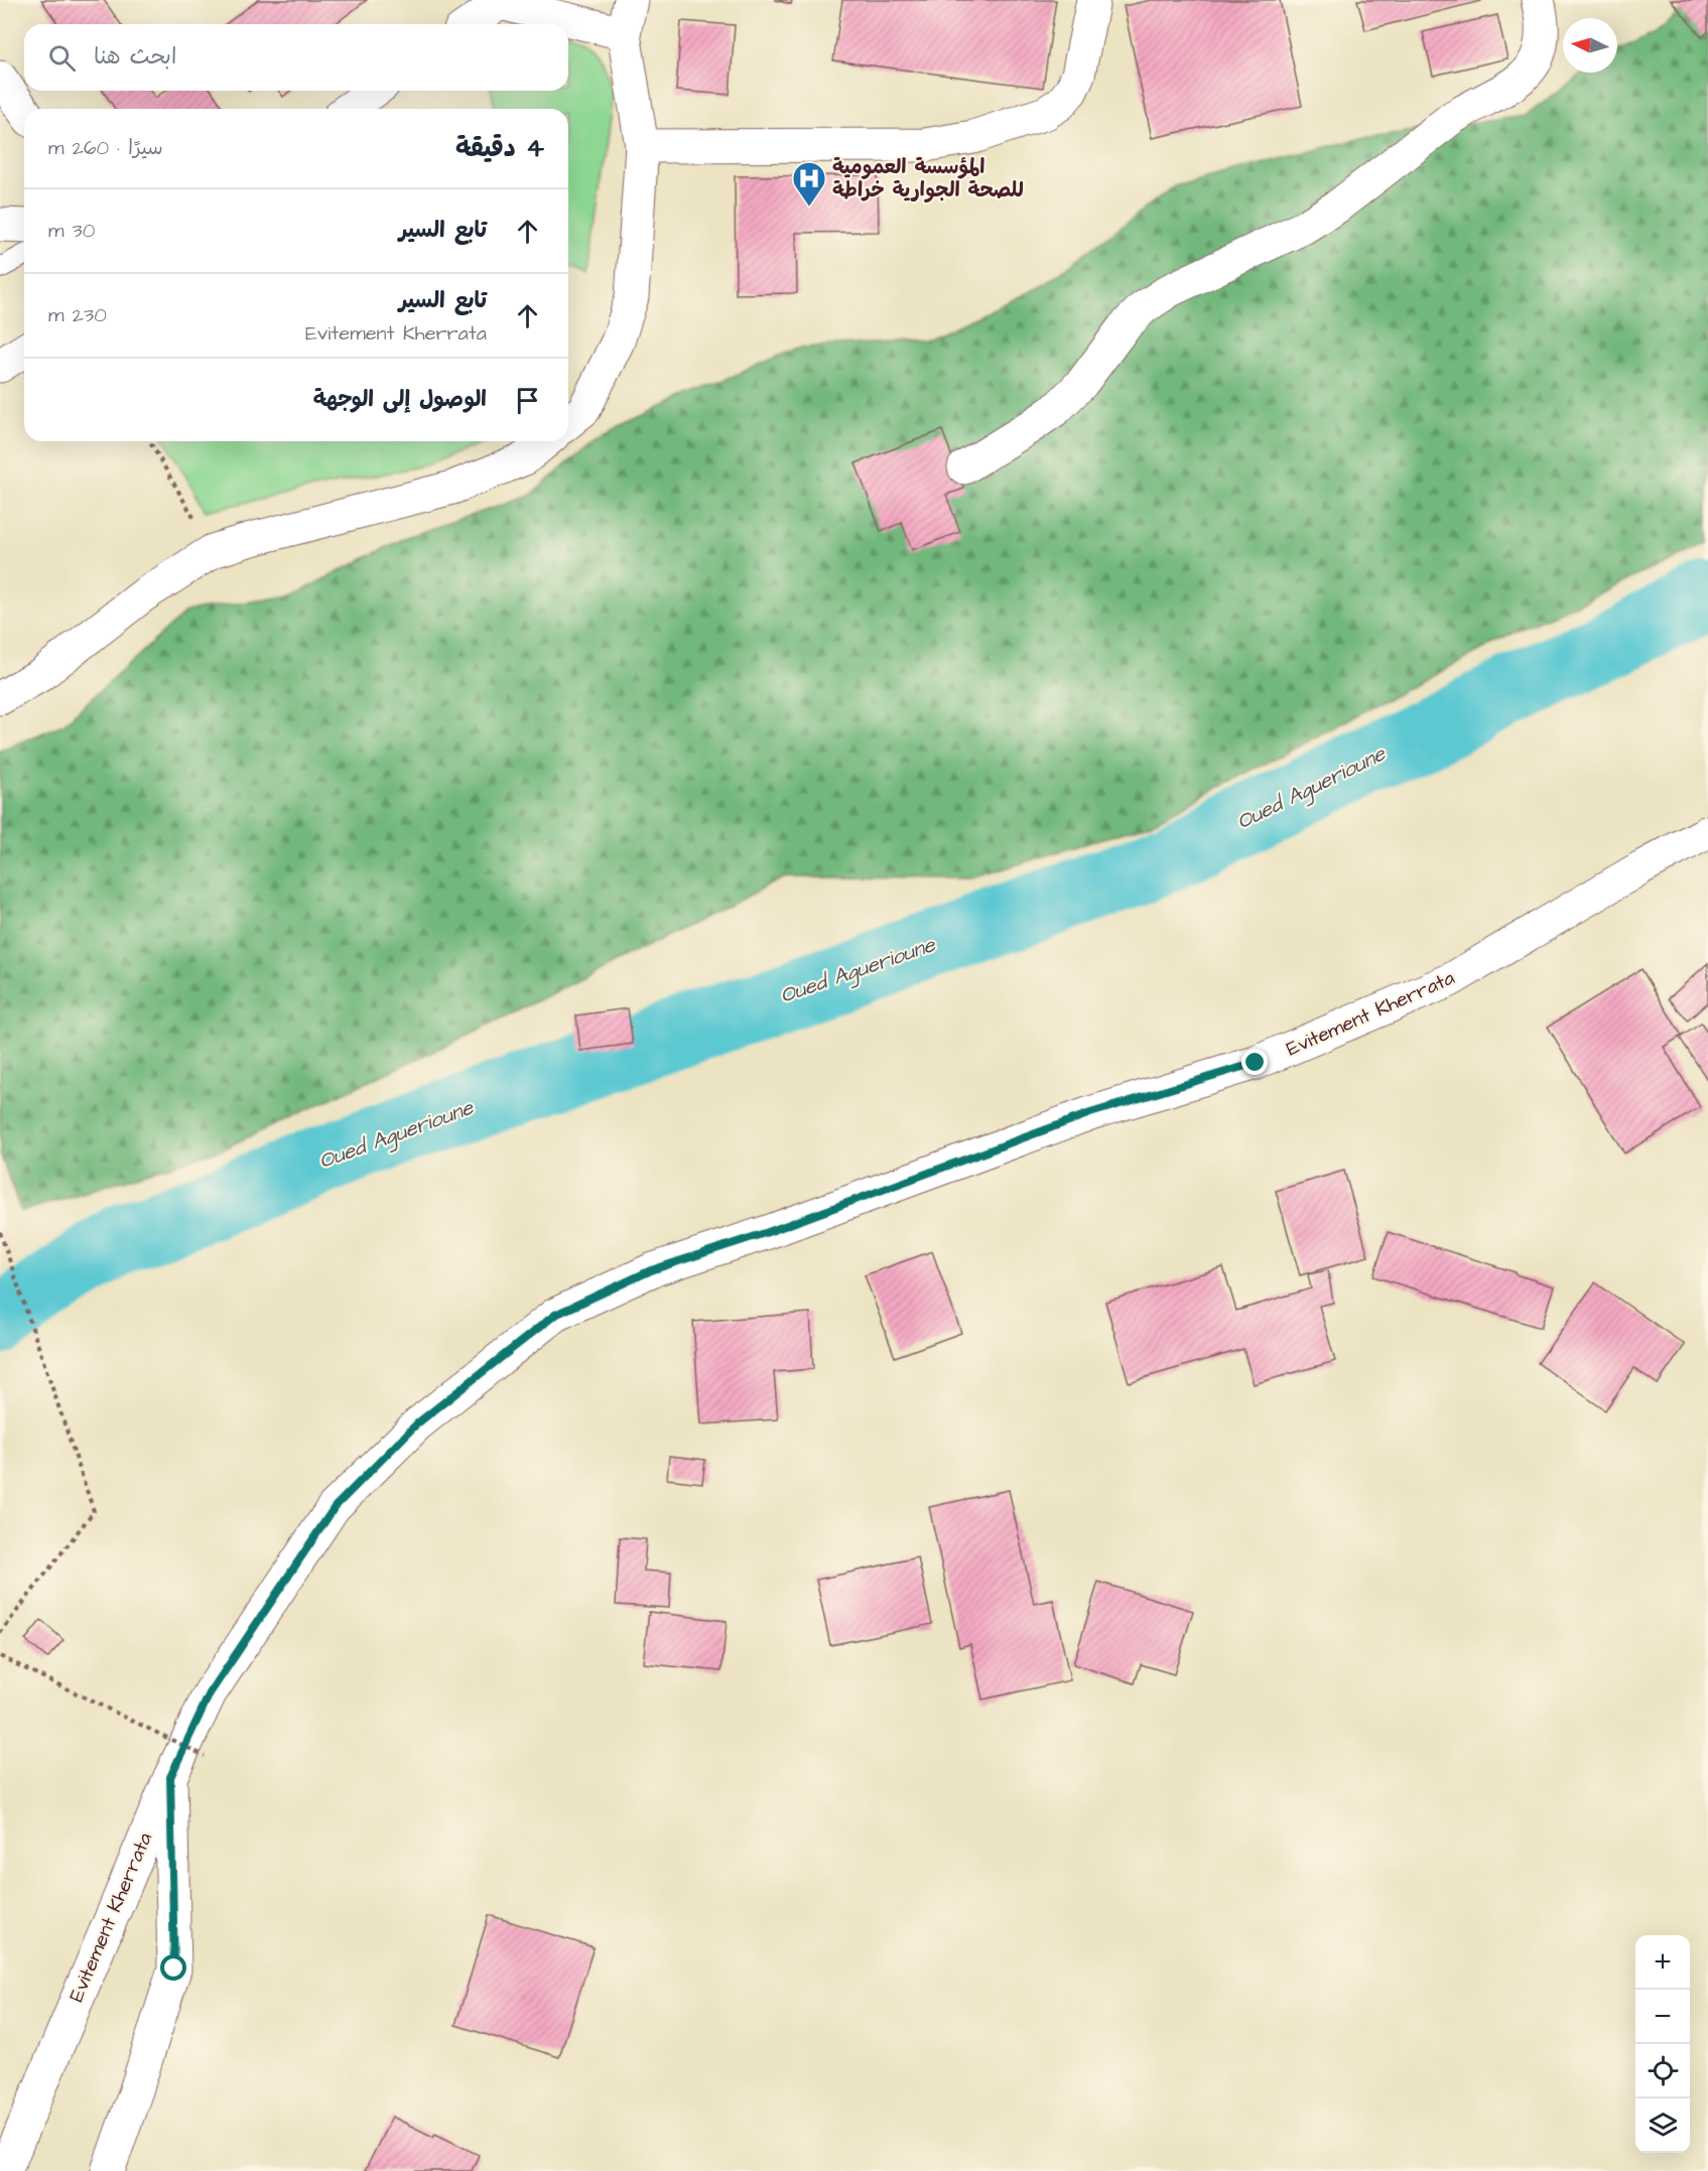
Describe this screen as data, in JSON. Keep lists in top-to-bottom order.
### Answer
{
  "streets": {
    "main road": ["Evitement Kherrata"]
  },
  "water": ["Oued Aguerioune"],
  "places": {
    "hospital": ["المؤسسة العمومية للصحة الجوارية خراطة"]
  },
  "north": "left",
  "page": {
    "search": "ابحث هنا",
    "heading": ["4 دقيقة", "سيرًا · 260 m"],
    "list": [
      ["تابع السير", "30 m"],
      ["تابع السير", "Evitement Kherrata", "230 m"],
      "الوصول إلى الوجهة"
    ],
    "map_buttons": ["+", "−"]
  }
}
